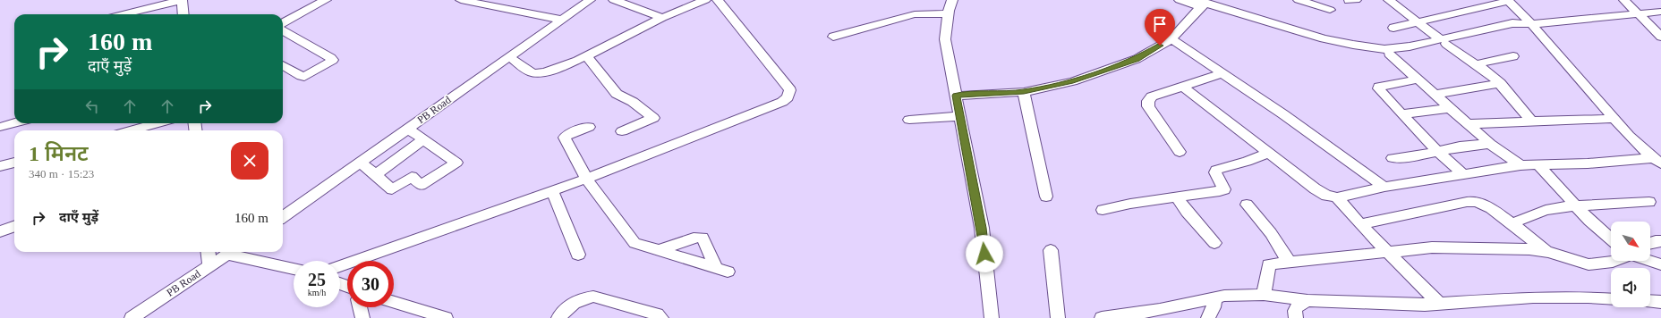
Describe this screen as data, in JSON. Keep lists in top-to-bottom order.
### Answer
{
  "streets": {
    "street": ["PB Road"]
  },
  "north": "bottom right",
  "page": {
    "turn": ["160 m", "दाएँ मुड़ें"],
    "heading": ["1 मिनट", "340 m · 15:23"],
    "list": [
      {
        "name": "दाएँ मुड़ें",
        "value": "160 m"
      }
    ],
    "speed": "25 km/h",
    "limit": "30"
  }
}
